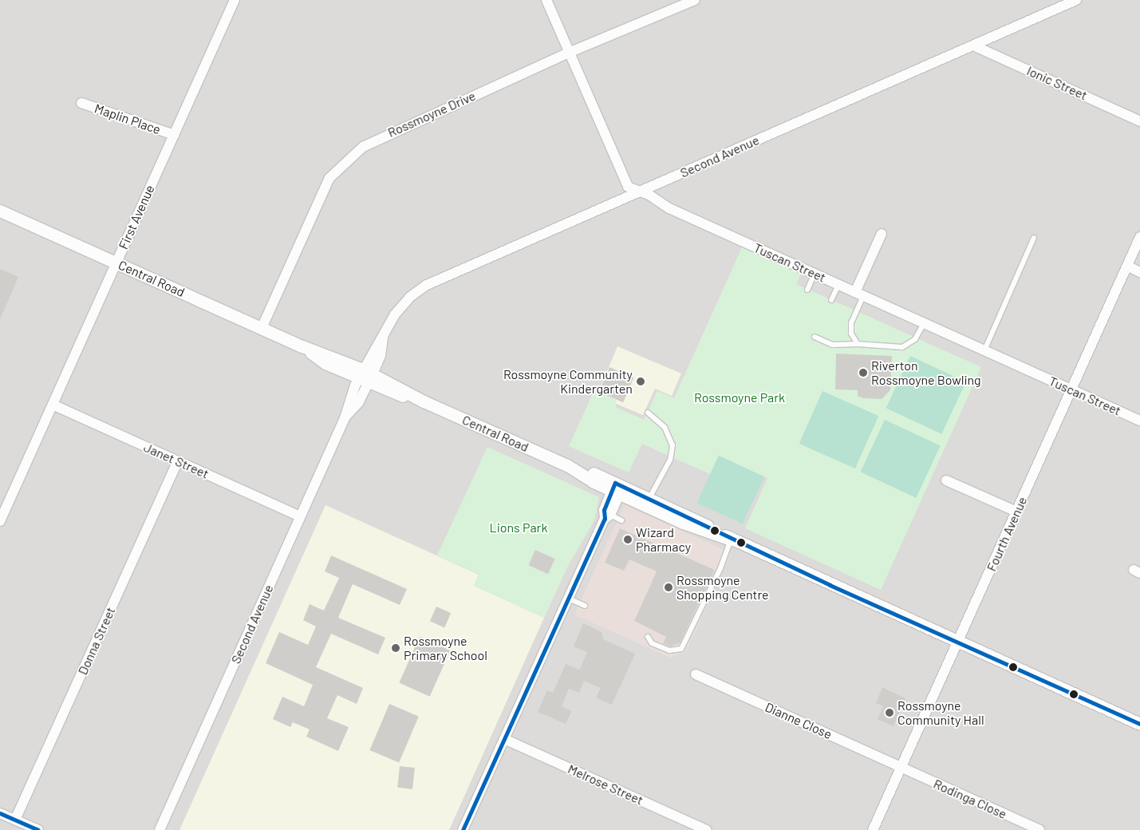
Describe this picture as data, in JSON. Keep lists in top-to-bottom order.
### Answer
{
  "streets": {
    "street": [
      "Ionic Street",
      "Rossmoyne Drive",
      "Maplin Place",
      "Second Avenue",
      "First Avenue",
      "Tuscan Street",
      "Central Road",
      "Janet Street",
      "Fourth Avenue",
      "Donna Street",
      "Dianne Close",
      "Melrose Street",
      "Rodinga Close"
    ]
  },
  "crossings": [
    ["Ionic Street", "Second Avenue"],
    ["Rossmoyne Drive", "Tuscan Street"],
    ["Rossmoyne Drive", "Central Road"],
    ["Maplin Place", "First Avenue"],
    ["Second Avenue", "Tuscan Street"],
    ["Second Avenue", "Central Road"],
    ["Second Avenue", "Janet Street"],
    ["First Avenue", "Central Road"],
    ["First Avenue", "Janet Street"],
    ["Tuscan Street", "Fourth Avenue"],
    ["Central Road", "Fourth Avenue"],
    ["Janet Street", "Donna Street"],
    ["Fourth Avenue", "Dianne Close"],
    ["Fourth Avenue", "Rodinga Close"],
    ["Dianne Close", "Rodinga Close"]
  ],
  "parks": ["Rossmoyne Park", "Lions Park"],
  "places": [
    "Riverton Rossmoyne Bowling",
    "Rossmoyne Community Kindergarten",
    "Wizard Pharmacy",
    "Rossmoyne Shopping Centre",
    "Rossmoyne Primary School",
    "Rossmoyne Community Hall"
  ]
}
